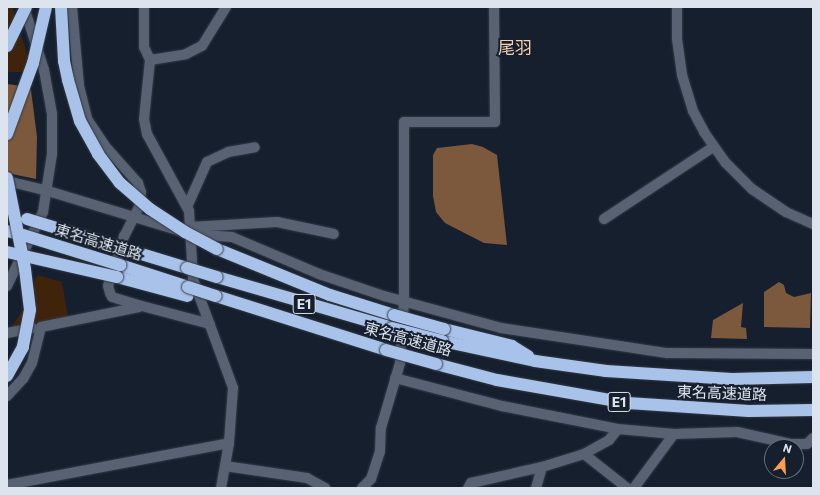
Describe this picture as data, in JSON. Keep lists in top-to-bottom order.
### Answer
{
  "streets": {
    "highway": ["東名高速道路", "E1"]
  },
  "districts": ["尾羽"],
  "north": "top"
}
